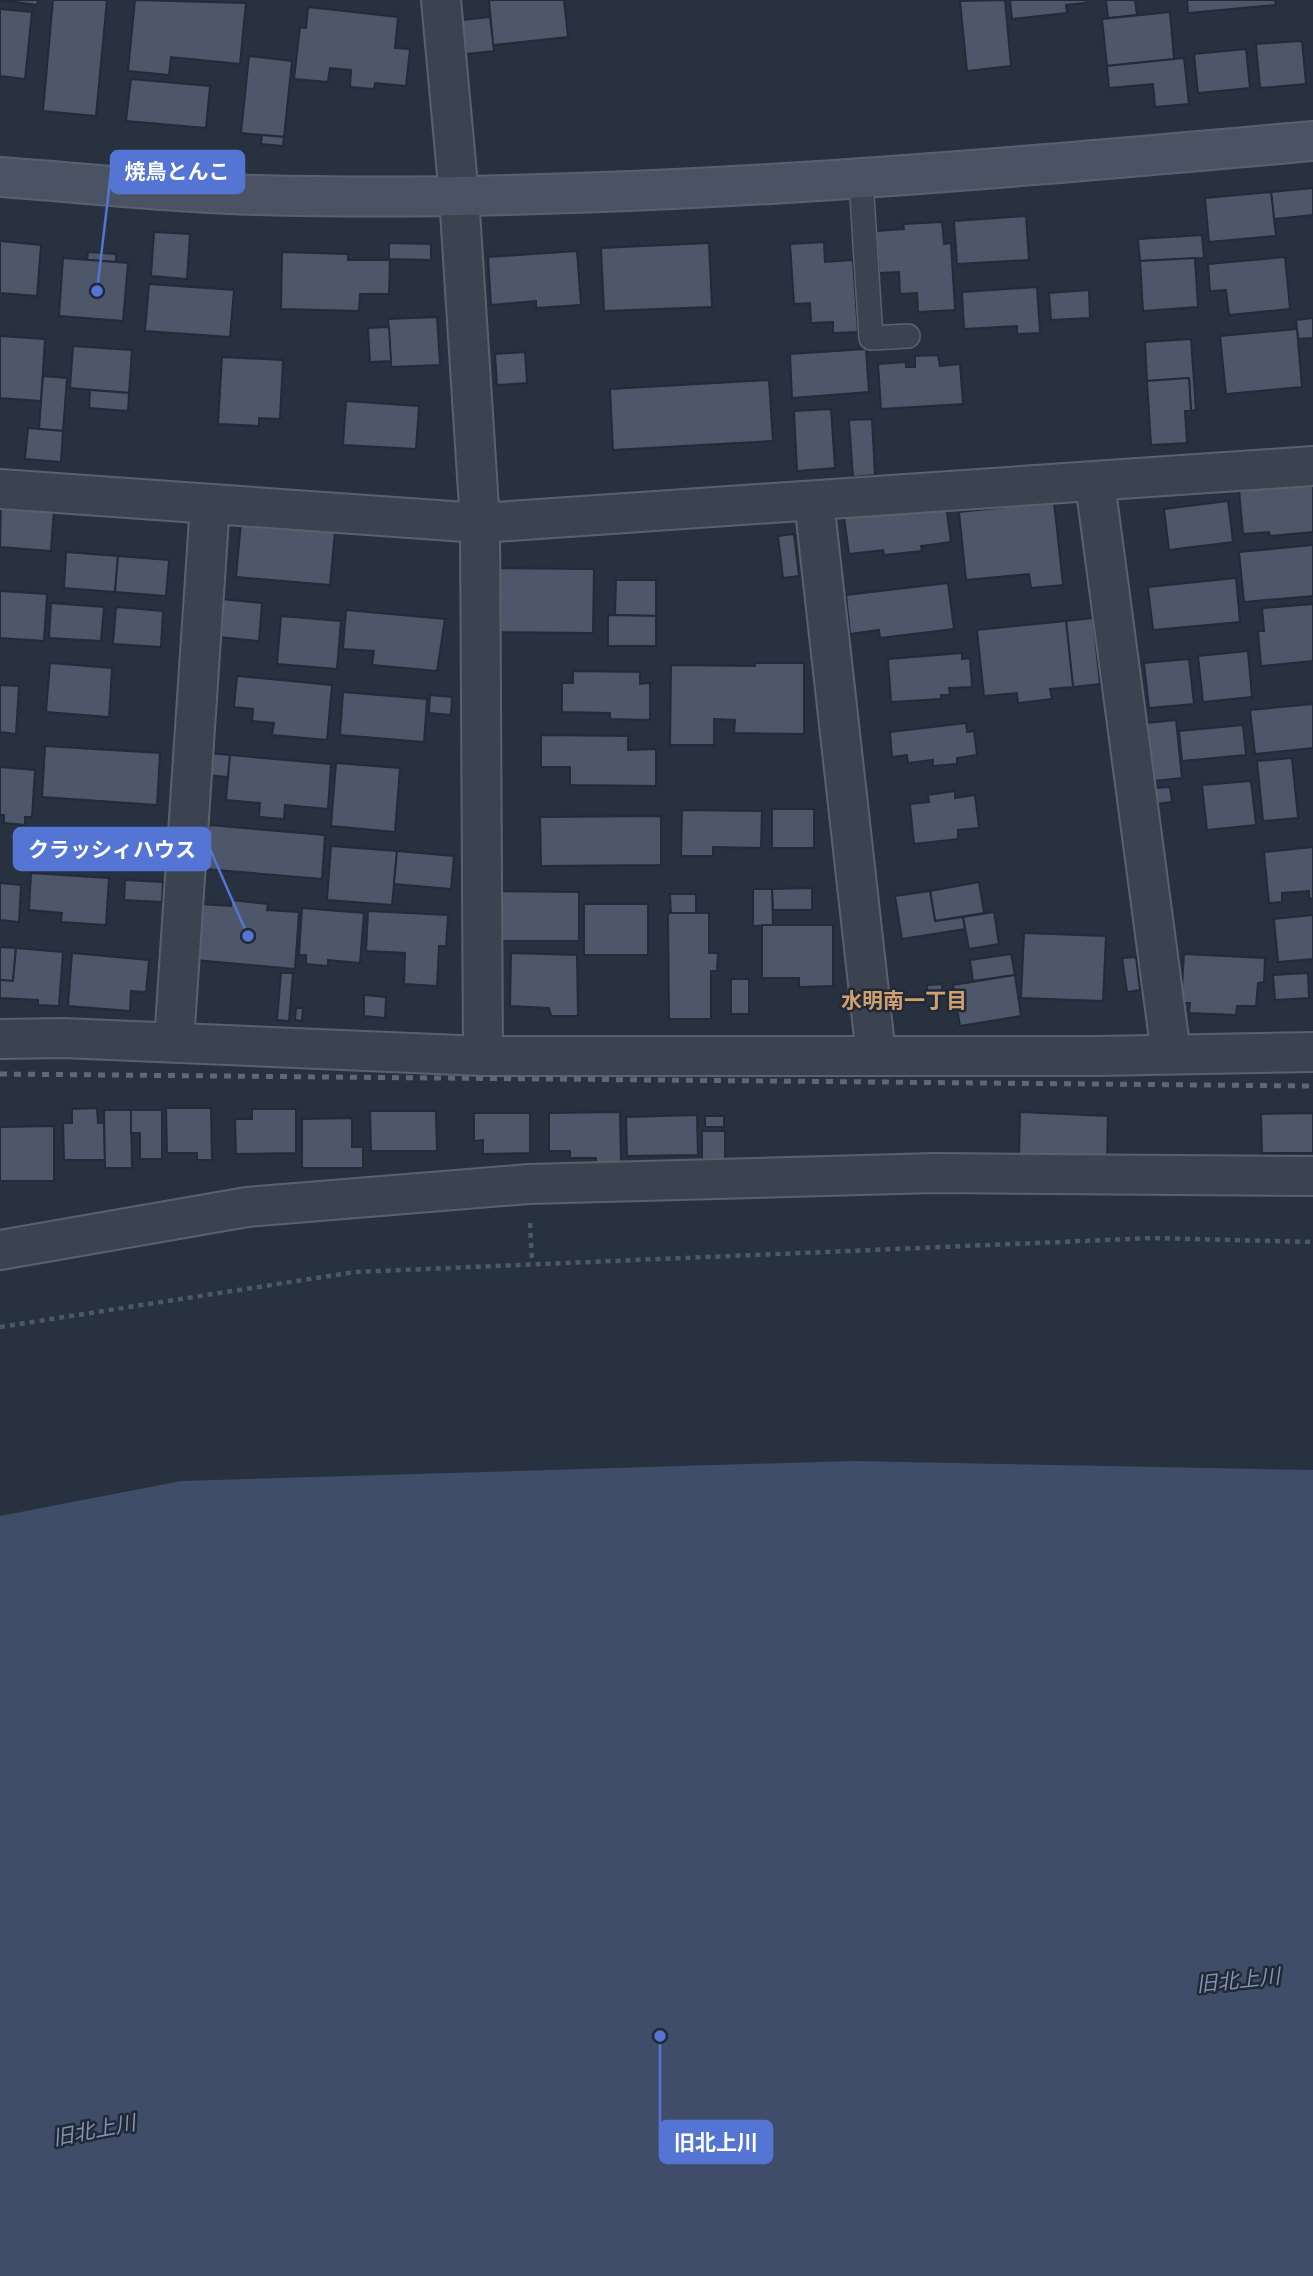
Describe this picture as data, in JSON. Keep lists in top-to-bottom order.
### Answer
{
  "districts": ["水明南一丁目"],
  "water": ["旧北上川"],
  "places": ["焼鳥とんこ", "クラッシィハウス", "旧北上川"]
}
